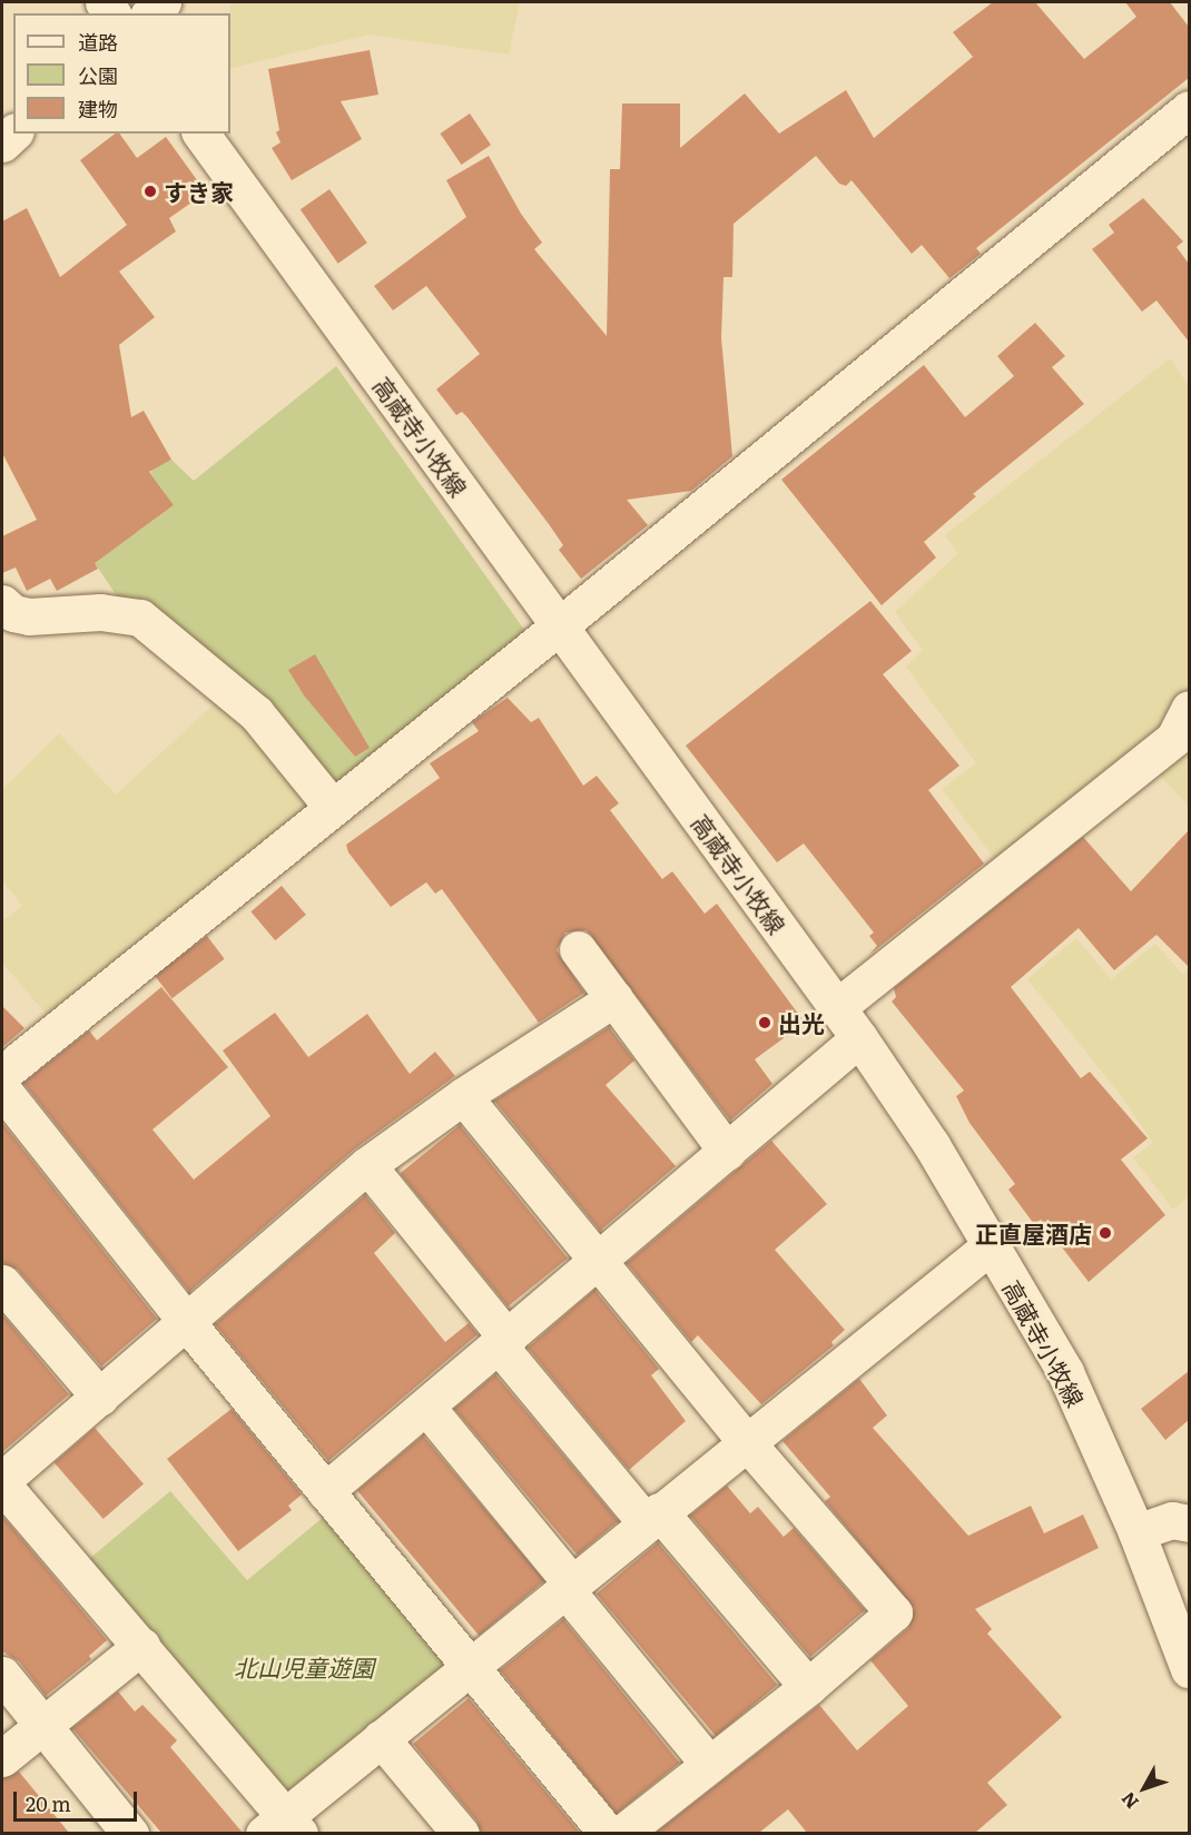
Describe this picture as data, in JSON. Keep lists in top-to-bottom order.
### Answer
{
  "streets": {
    "street": ["高蔵寺小牧線"]
  },
  "parks": ["北山児童遊園"],
  "places": ["すき家", "出光", "正直屋酒店"],
  "legend": ["道路", "公園", "建物"],
  "scale_bar": "20 m",
  "north": "bottom left"
}
